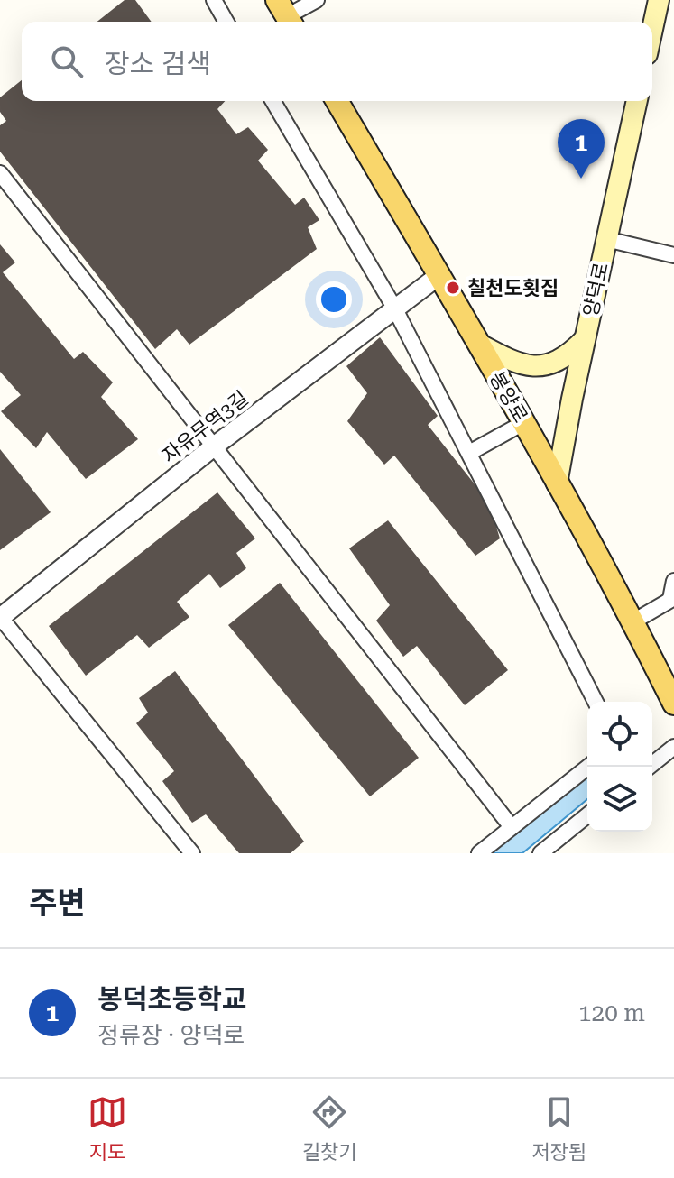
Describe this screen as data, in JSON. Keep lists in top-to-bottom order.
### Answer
{
  "streets": {
    "main road": ["양덕로", "봉양로"],
    "street": ["자유무역3길"]
  },
  "crossings": [
    ["양덕로", "봉양로"],
    ["봉양로", "자유무역3길"]
  ],
  "places": ["칠천도횟집"],
  "page": {
    "search": "장소 검색",
    "pins": "1",
    "heading": "주변",
    "list": [
      {
        "mark": "1",
        "name": "봉덕초등학교",
        "note": "정류장 · 양덕로",
        "value": "120 m"
      }
    ],
    "nav": ["지도", "길찾기", "저장됨"]
  }
}
